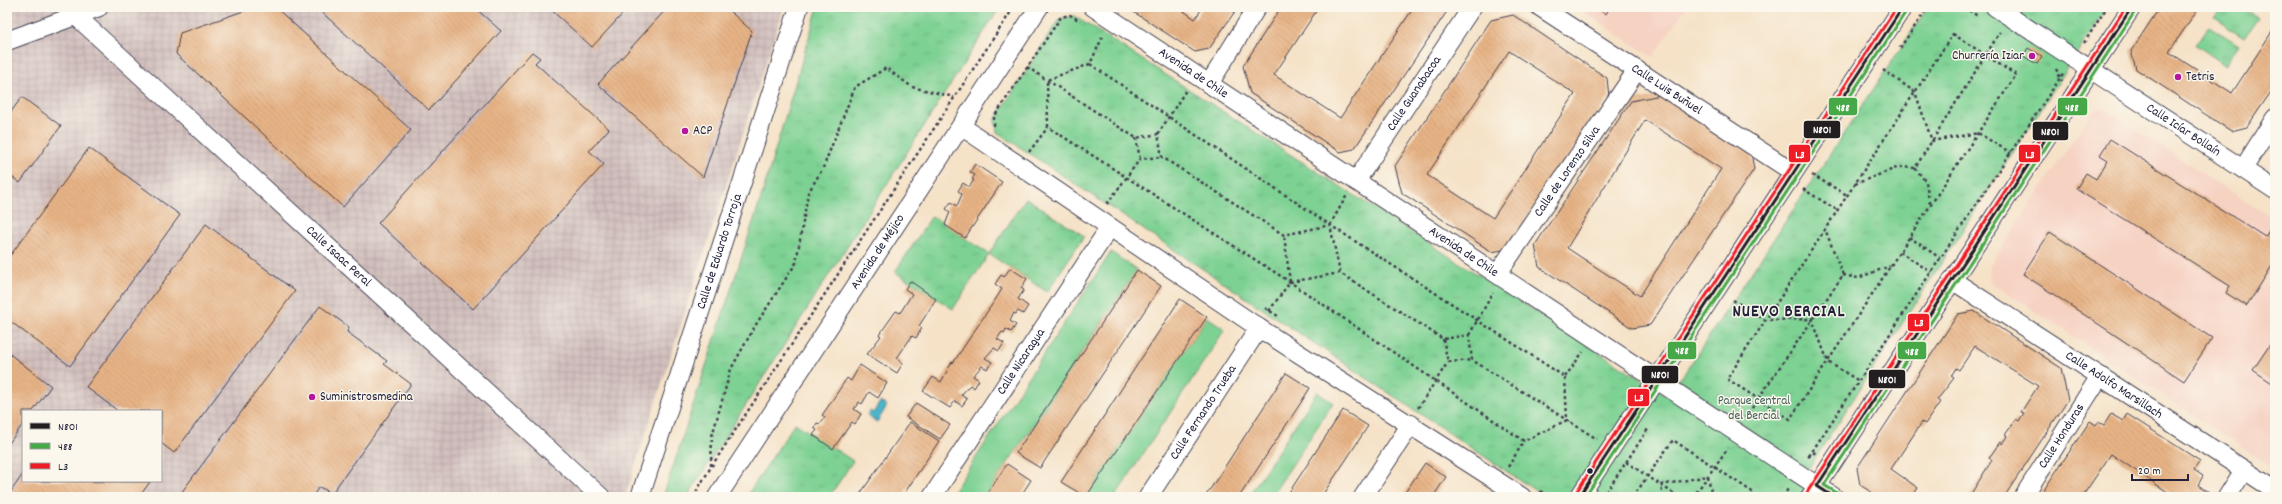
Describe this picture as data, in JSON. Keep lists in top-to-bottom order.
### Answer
{
  "streets": {
    "street": [
      "Avenida de Chile",
      "Calle Luis Buñuel",
      "Calle Guanabacoa",
      "Calle Icíar Bollaín",
      "Calle de Lorenzo Silva",
      "Calle de Eduardo Torroja",
      "Avenida de Méjico",
      "Calle Isaac Peral",
      "Calle Nicaragua",
      "Calle Adolfo Marsillach",
      "Calle Fernando Trueba",
      "Calle Honduras"
    ]
  },
  "crossings": [
    ["Avenida de Chile", "Calle Guanabacoa"],
    ["Avenida de Chile", "Calle de Lorenzo Silva"],
    ["Calle Luis Buñuel", "Calle de Lorenzo Silva"],
    ["Calle Adolfo Marsillach", "Calle Honduras"]
  ],
  "districts": ["NUEVO BERCIAL"],
  "parks": ["Parque central del Bercial"],
  "places": [
    "Churrería Iziar",
    "Tetris",
    "ACP",
    "Suministrosmedina"
  ],
  "lines": ["transit line N801", "transit line L3", "transit line 488"],
  "legend": ["N801", "488", "L3"],
  "scale_bar": "20 m"
}
